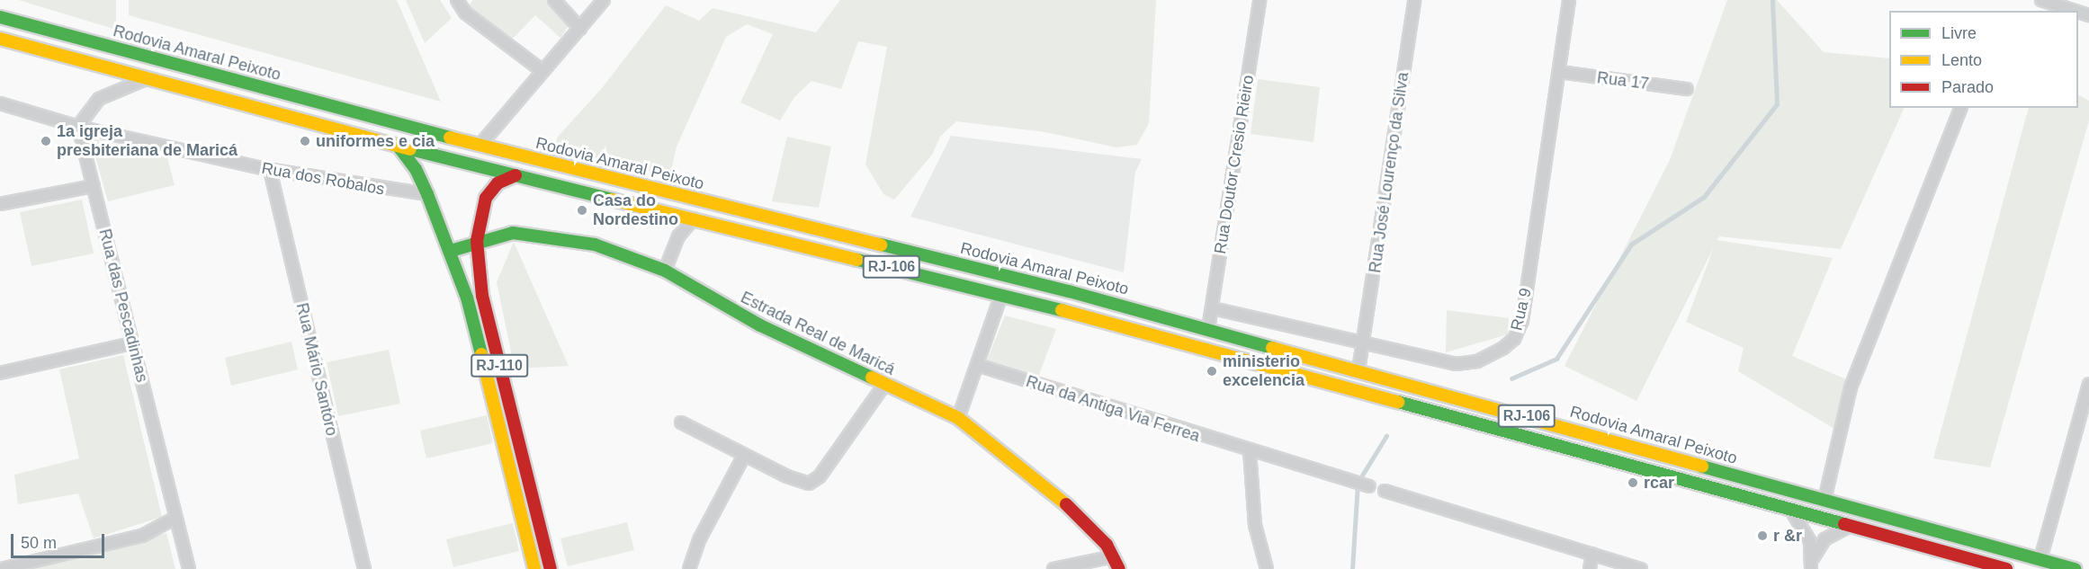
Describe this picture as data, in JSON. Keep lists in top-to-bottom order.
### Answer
{
  "streets": {
    "main road": [
      "Rodovia Amaral Peixoto",
      "RJ-106",
      "Estrada Real de Maricá",
      "RJ-110"
    ],
    "street": [
      "Rua 17",
      "Rua Doutor Cresio Rieiro",
      "Rua José Lourenço da Silva",
      "Rua dos Robalos",
      "Rua das Pescadinhas",
      "Rua 9",
      "Rua Mário Santóro",
      "Rua da Antiga Via Ferrea"
    ]
  },
  "crossings": [
    ["Rodovia Amaral Peixoto", "Rua Doutor Cresio Rieiro"],
    ["Rodovia Amaral Peixoto", "Rua José Lourenço da Silva"],
    ["Rua 17", "Rua 9"],
    ["Rua Doutor Cresio Rieiro", "Rua 9"],
    ["Rua José Lourenço da Silva", "Rua 9"],
    ["Rua dos Robalos", "Rua das Pescadinhas"],
    ["Rua dos Robalos", "RJ-110"],
    ["Rua dos Robalos", "Rua Mário Santóro"],
    ["RJ-106", "RJ-110"],
    ["Estrada Real de Maricá", "RJ-110"]
  ],
  "places": [
    "1a igreja presbiteriana de Maricá",
    "uniformes e cia",
    "Casa do Nordestino",
    "ministerio excelencia",
    "rcar",
    "r &r"
  ],
  "legend": ["Livre", "Lento", "Parado"],
  "scale_bar": "50 m"
}
